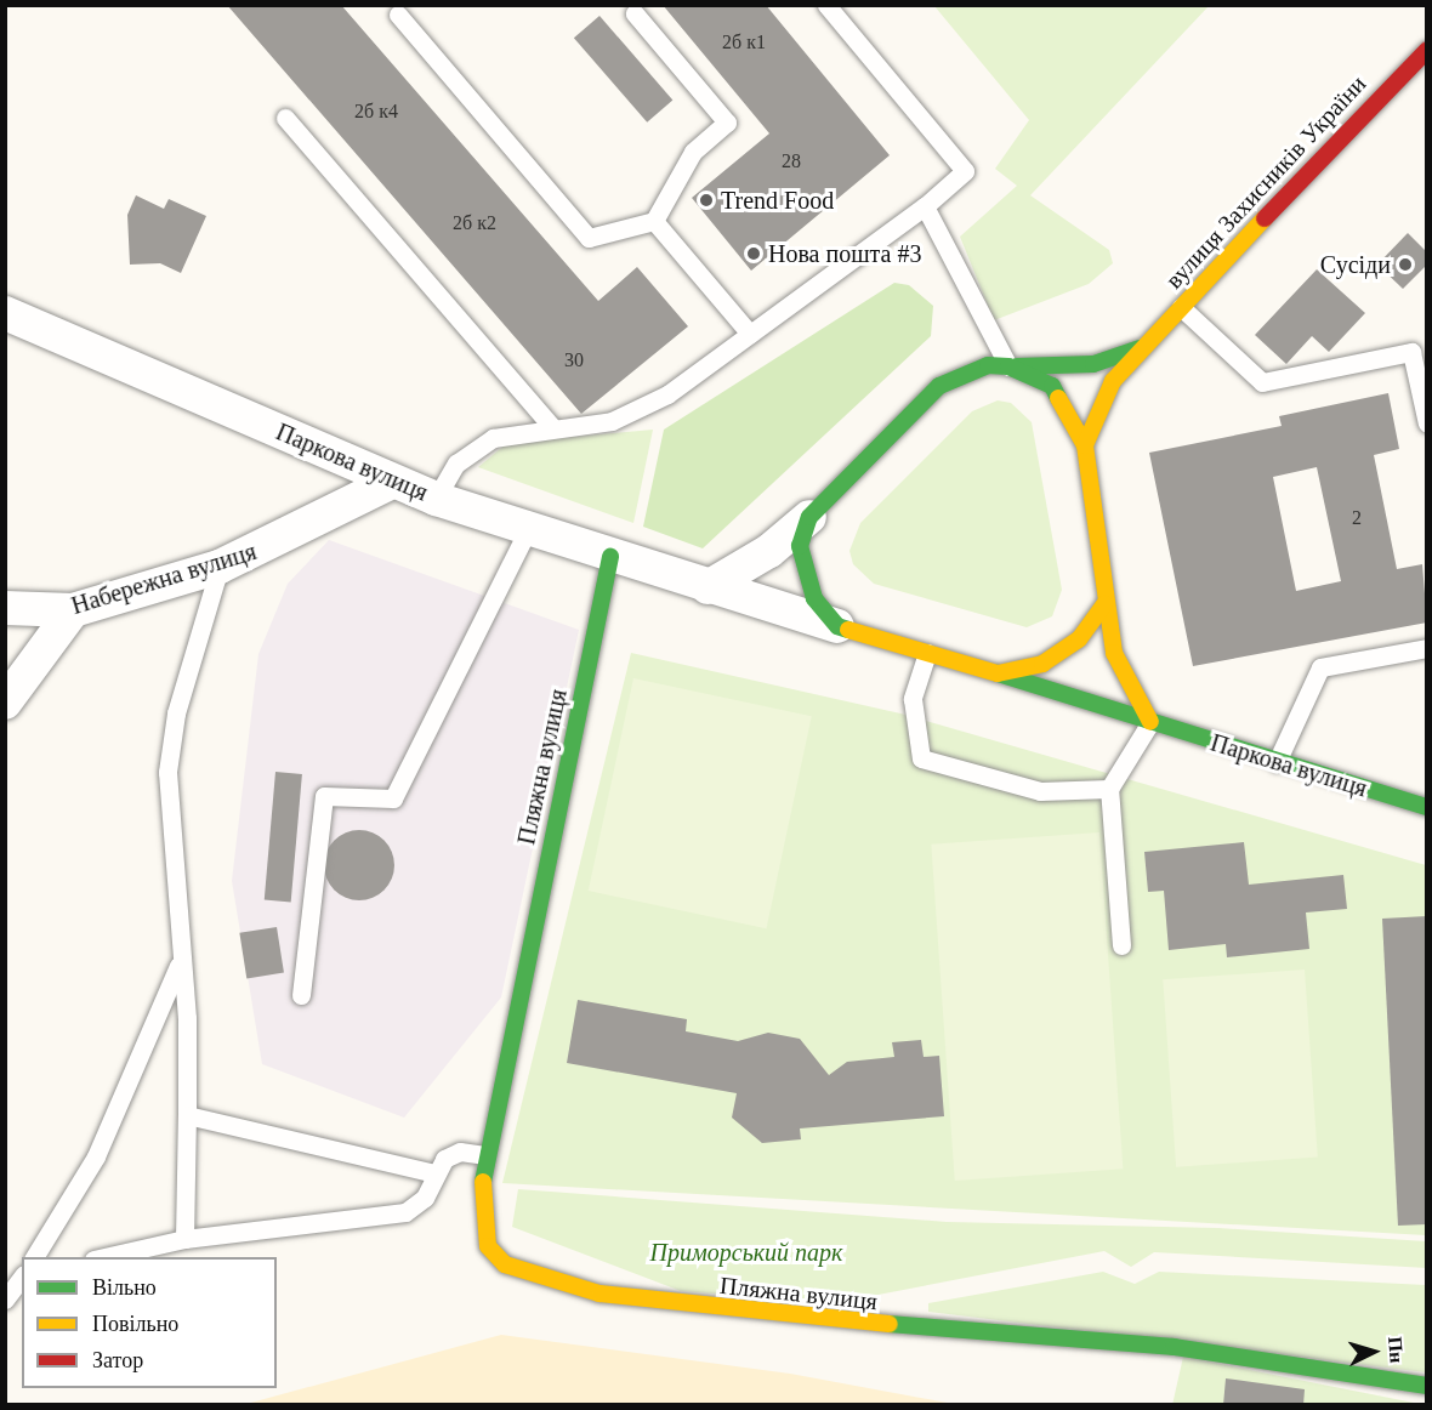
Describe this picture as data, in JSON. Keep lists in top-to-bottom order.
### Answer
{
  "streets": {
    "street": [
      "вулиця Захисників України",
      "Паркова вулиця",
      "Набережна вулиця",
      "Пляжна вулиця"
    ]
  },
  "crossings": [
    ["Паркова вулиця", "Набережна вулиця"],
    ["Паркова вулиця", "Пляжна вулиця"]
  ],
  "parks": ["Приморський парк"],
  "places": ["Trend Food", "Нова пошта #3", "Сусіди"],
  "house_numbers": [
    "2б к1",
    "2б к4",
    "28",
    "2б к2",
    "30",
    "2"
  ],
  "legend": ["Вільно", "Повільно", "Затор"],
  "north": "right"
}
